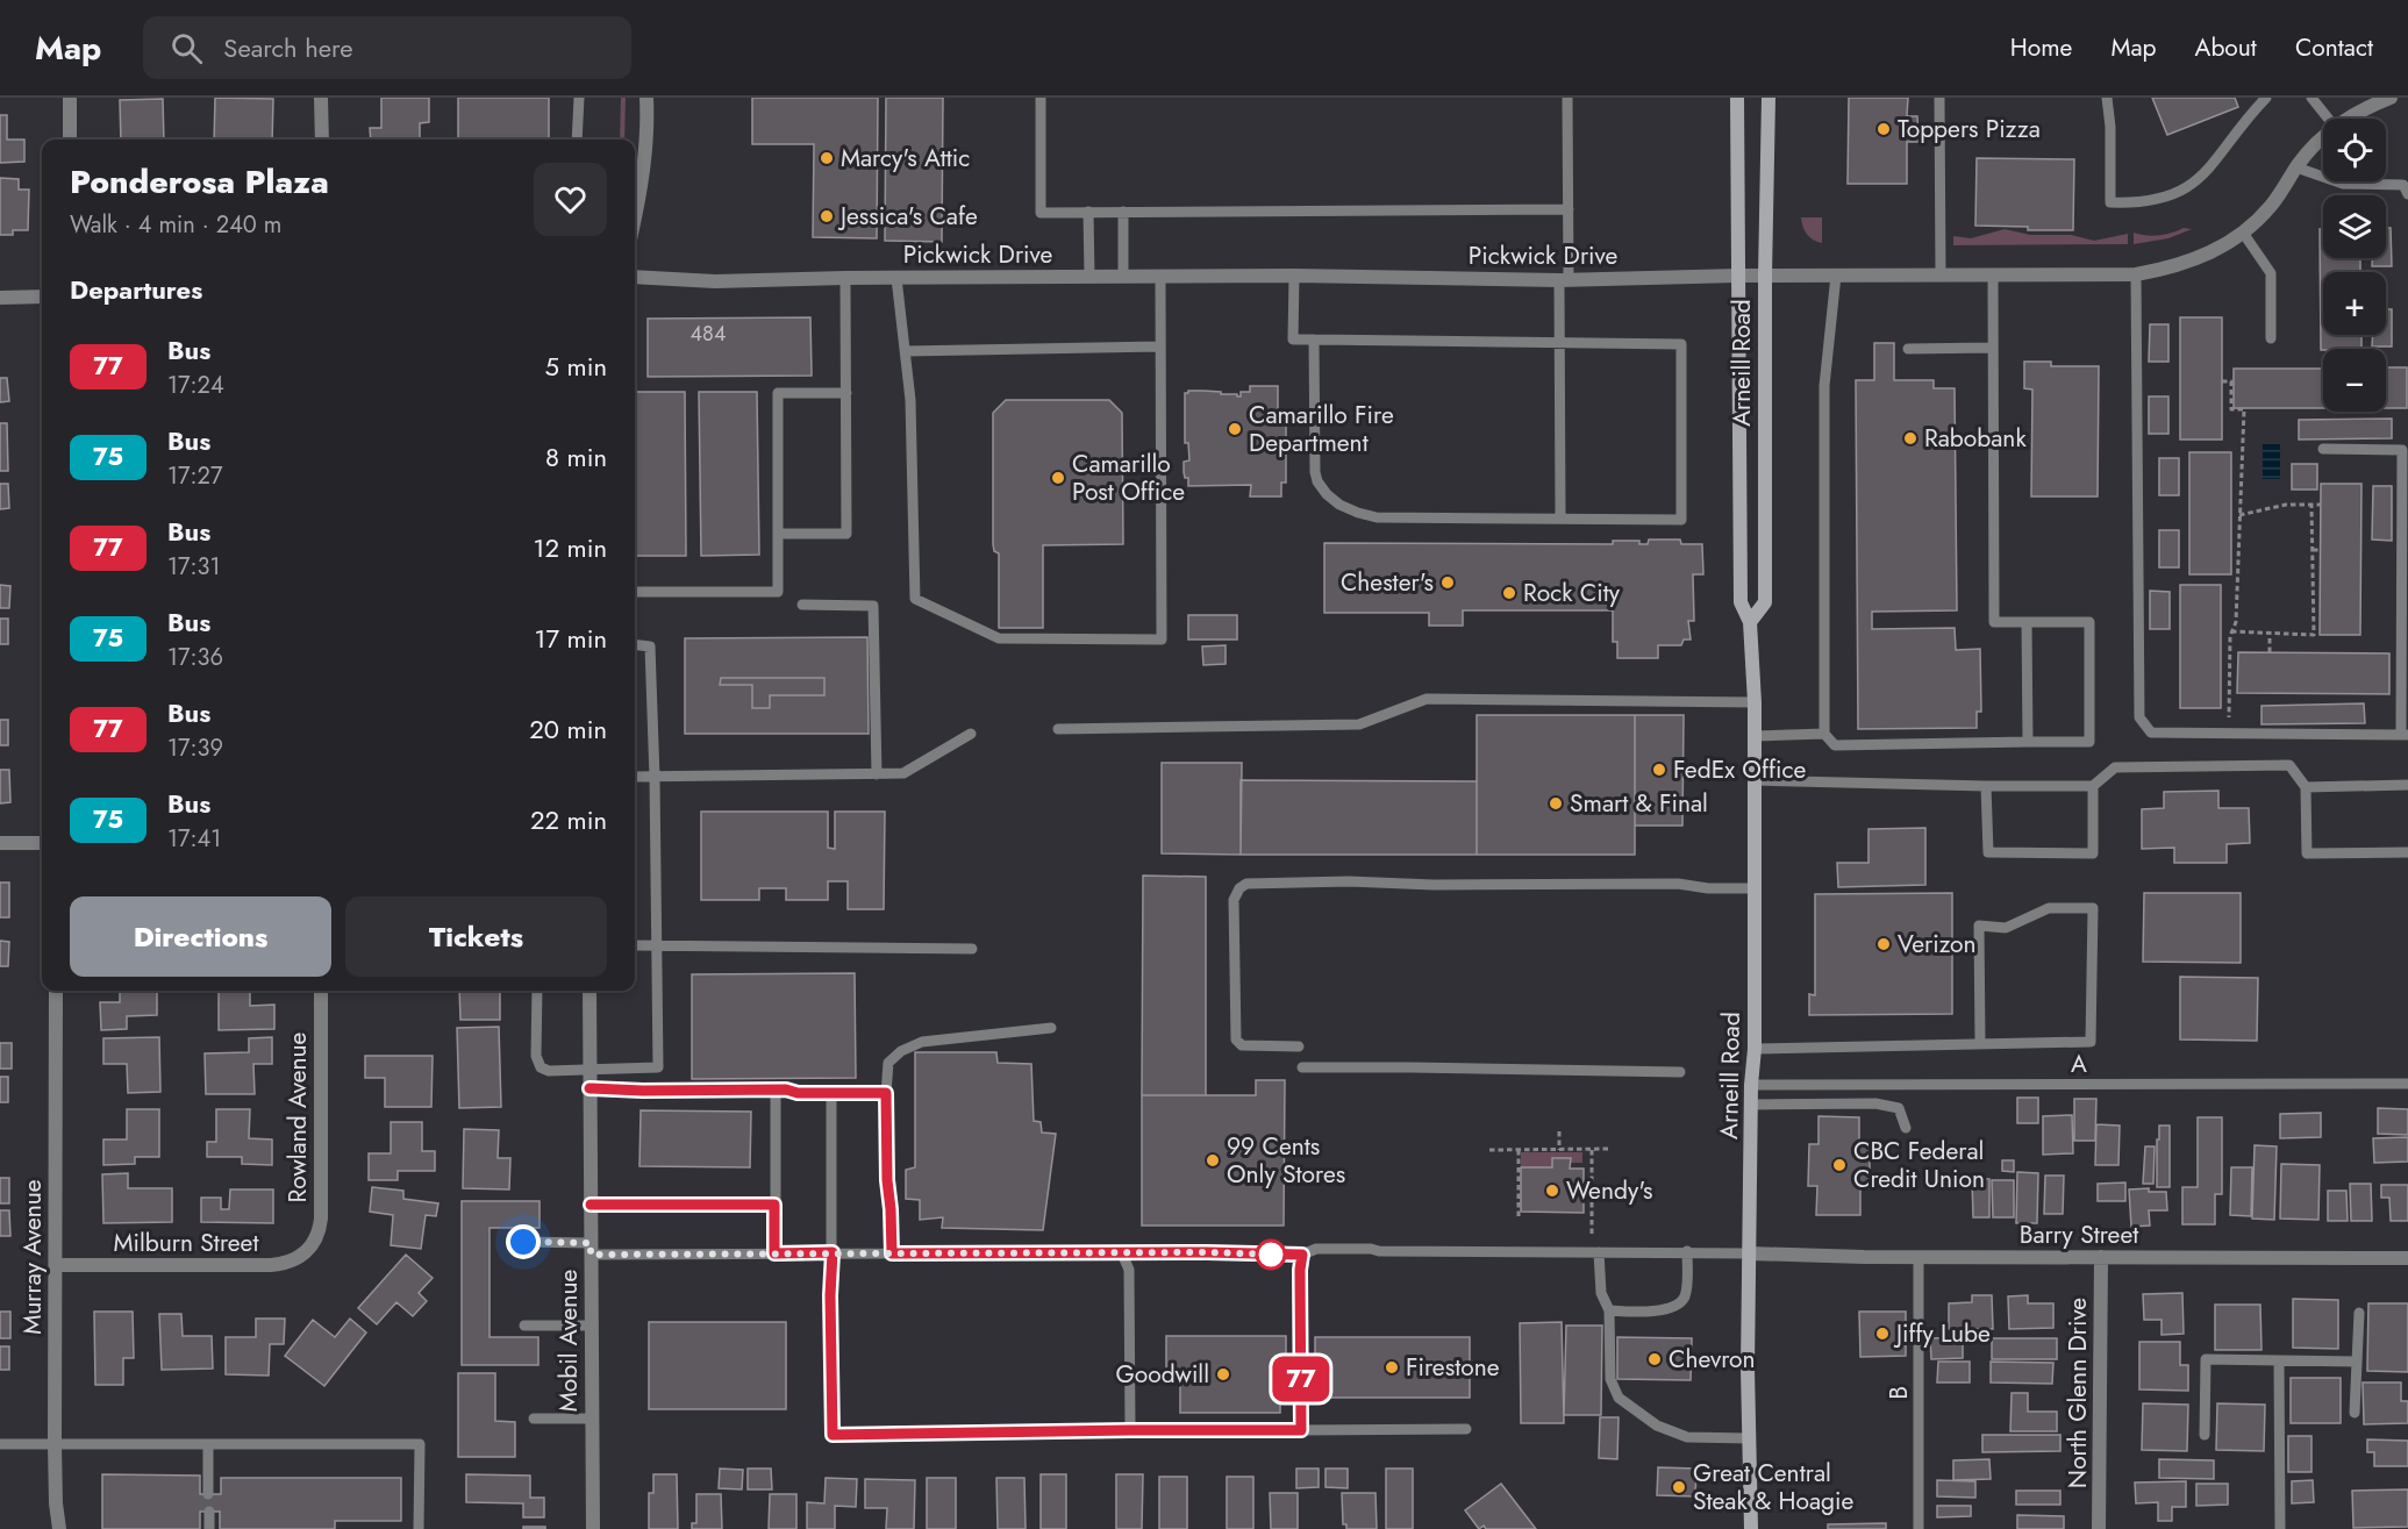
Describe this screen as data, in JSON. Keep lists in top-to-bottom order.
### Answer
{
  "streets": {
    "main road": ["Arneill Road"],
    "street": [
      "Pickwick Drive",
      "Rowland Avenue",
      "Barry Street",
      "Milburn Street",
      "Murray Avenue",
      "Mobil Avenue",
      "North Glenn Drive"
    ],
    "lane": ["A", "B"]
  },
  "crossings": [
    ["Pickwick Drive", "Arneill Road"],
    ["Arneill Road", "A"],
    ["Arneill Road", "Barry Street"],
    ["Rowland Avenue", "Milburn Street"],
    ["Barry Street", "B"],
    ["Barry Street", "North Glenn Drive"],
    ["Milburn Street", "Murray Avenue"]
  ],
  "places": [
    "Toppers Pizza",
    "Marcy's Attic",
    "Jessica's Cafe",
    "Camarillo Fire Department",
    "Rabobank",
    "Camarillo Post Office",
    "Chester's",
    "Rock City",
    "FedEx Office",
    "Smart & Final",
    "Verizon",
    "99 Cents Only Stores",
    "CBC Federal Credit Union",
    "Wendy's",
    "Jiffy Lube",
    "Chevron",
    "Firestone",
    "Goodwill",
    "Great Central Steak & Hoagie"
  ],
  "lines": ["bus line 77"],
  "house_numbers": ["484"],
  "page": {
    "header": "Map",
    "search": "Search here",
    "nav": [
      "Home",
      "Map",
      "About",
      "Contact"
    ],
    "on_map": "77",
    "map_buttons": ["+", "−"],
    "heading": [
      ["Ponderosa Plaza", "Walk · 4 min · 240 m"],
      "Departures"
    ],
    "list": [
      {
        "mark": "77",
        "name": "Bus",
        "note": "17:24",
        "value": "5 min"
      },
      {
        "mark": "75",
        "name": "Bus",
        "note": "17:27",
        "value": "8 min"
      },
      {
        "mark": "77",
        "name": "Bus",
        "note": "17:31",
        "value": "12 min"
      },
      {
        "mark": "75",
        "name": "Bus",
        "note": "17:36",
        "value": "17 min"
      },
      {
        "mark": "77",
        "name": "Bus",
        "note": "17:39",
        "value": "20 min"
      },
      {
        "mark": "75",
        "name": "Bus",
        "note": "17:41",
        "value": "22 min"
      }
    ],
    "buttons": ["Directions", "Tickets"]
  }
}
